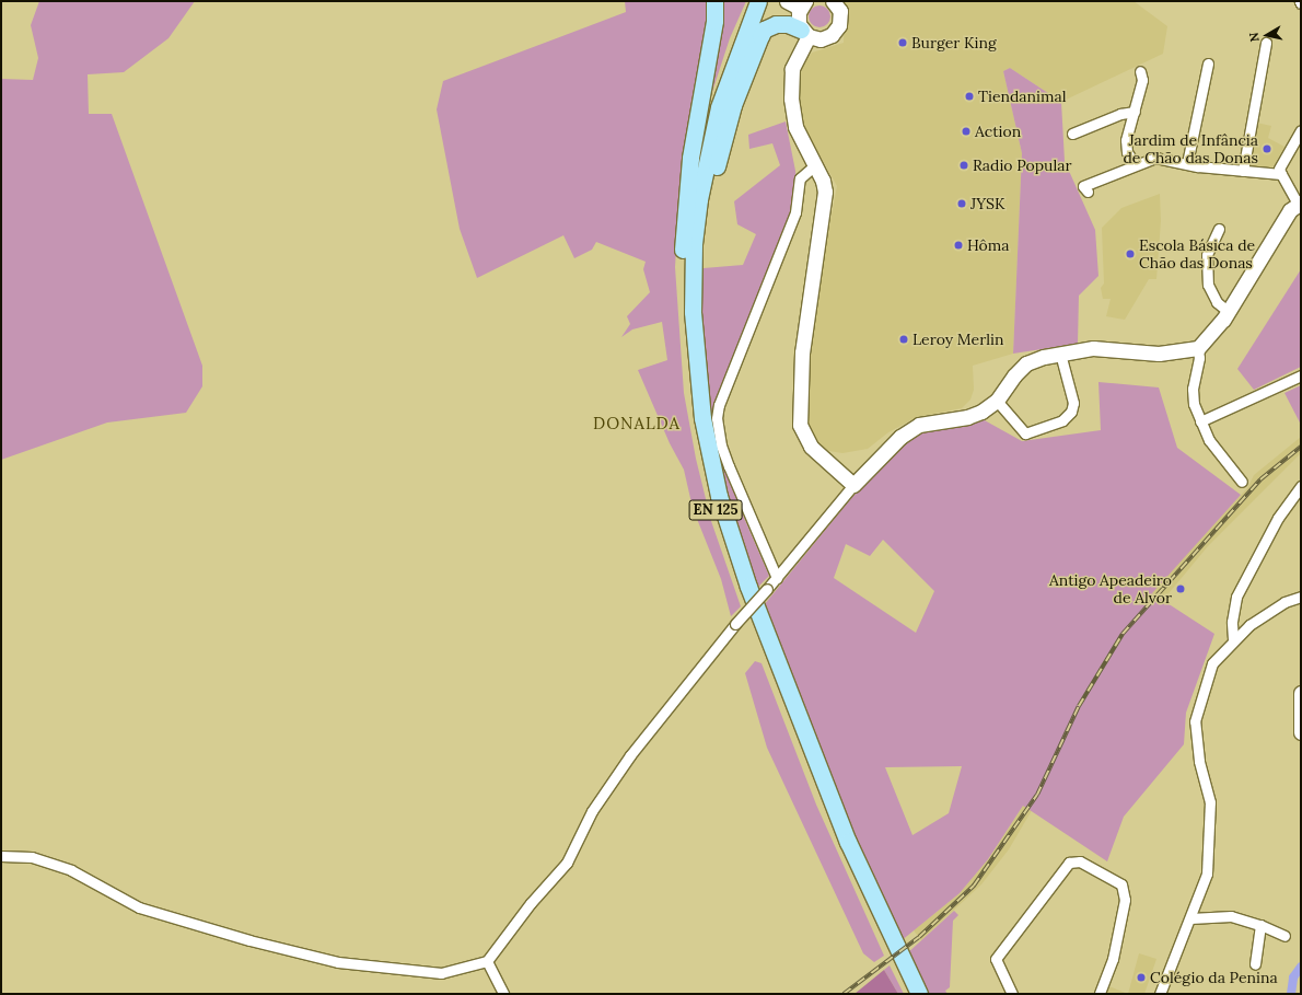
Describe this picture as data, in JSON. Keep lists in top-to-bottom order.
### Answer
{
  "streets": {
    "main road": ["EN 125"]
  },
  "districts": ["DONALDA"],
  "places": [
    "Burger King",
    "Tiendanimal",
    "Action",
    "Jardim de Infância de Chão das Donas",
    "Radio Popular",
    "JYSK",
    "Hôma",
    "Escola Básica de Chão das Donas",
    "Leroy Merlin",
    "Antigo Apeadeiro de Alvor",
    "Colégio da Penina"
  ],
  "north": "left"
}
